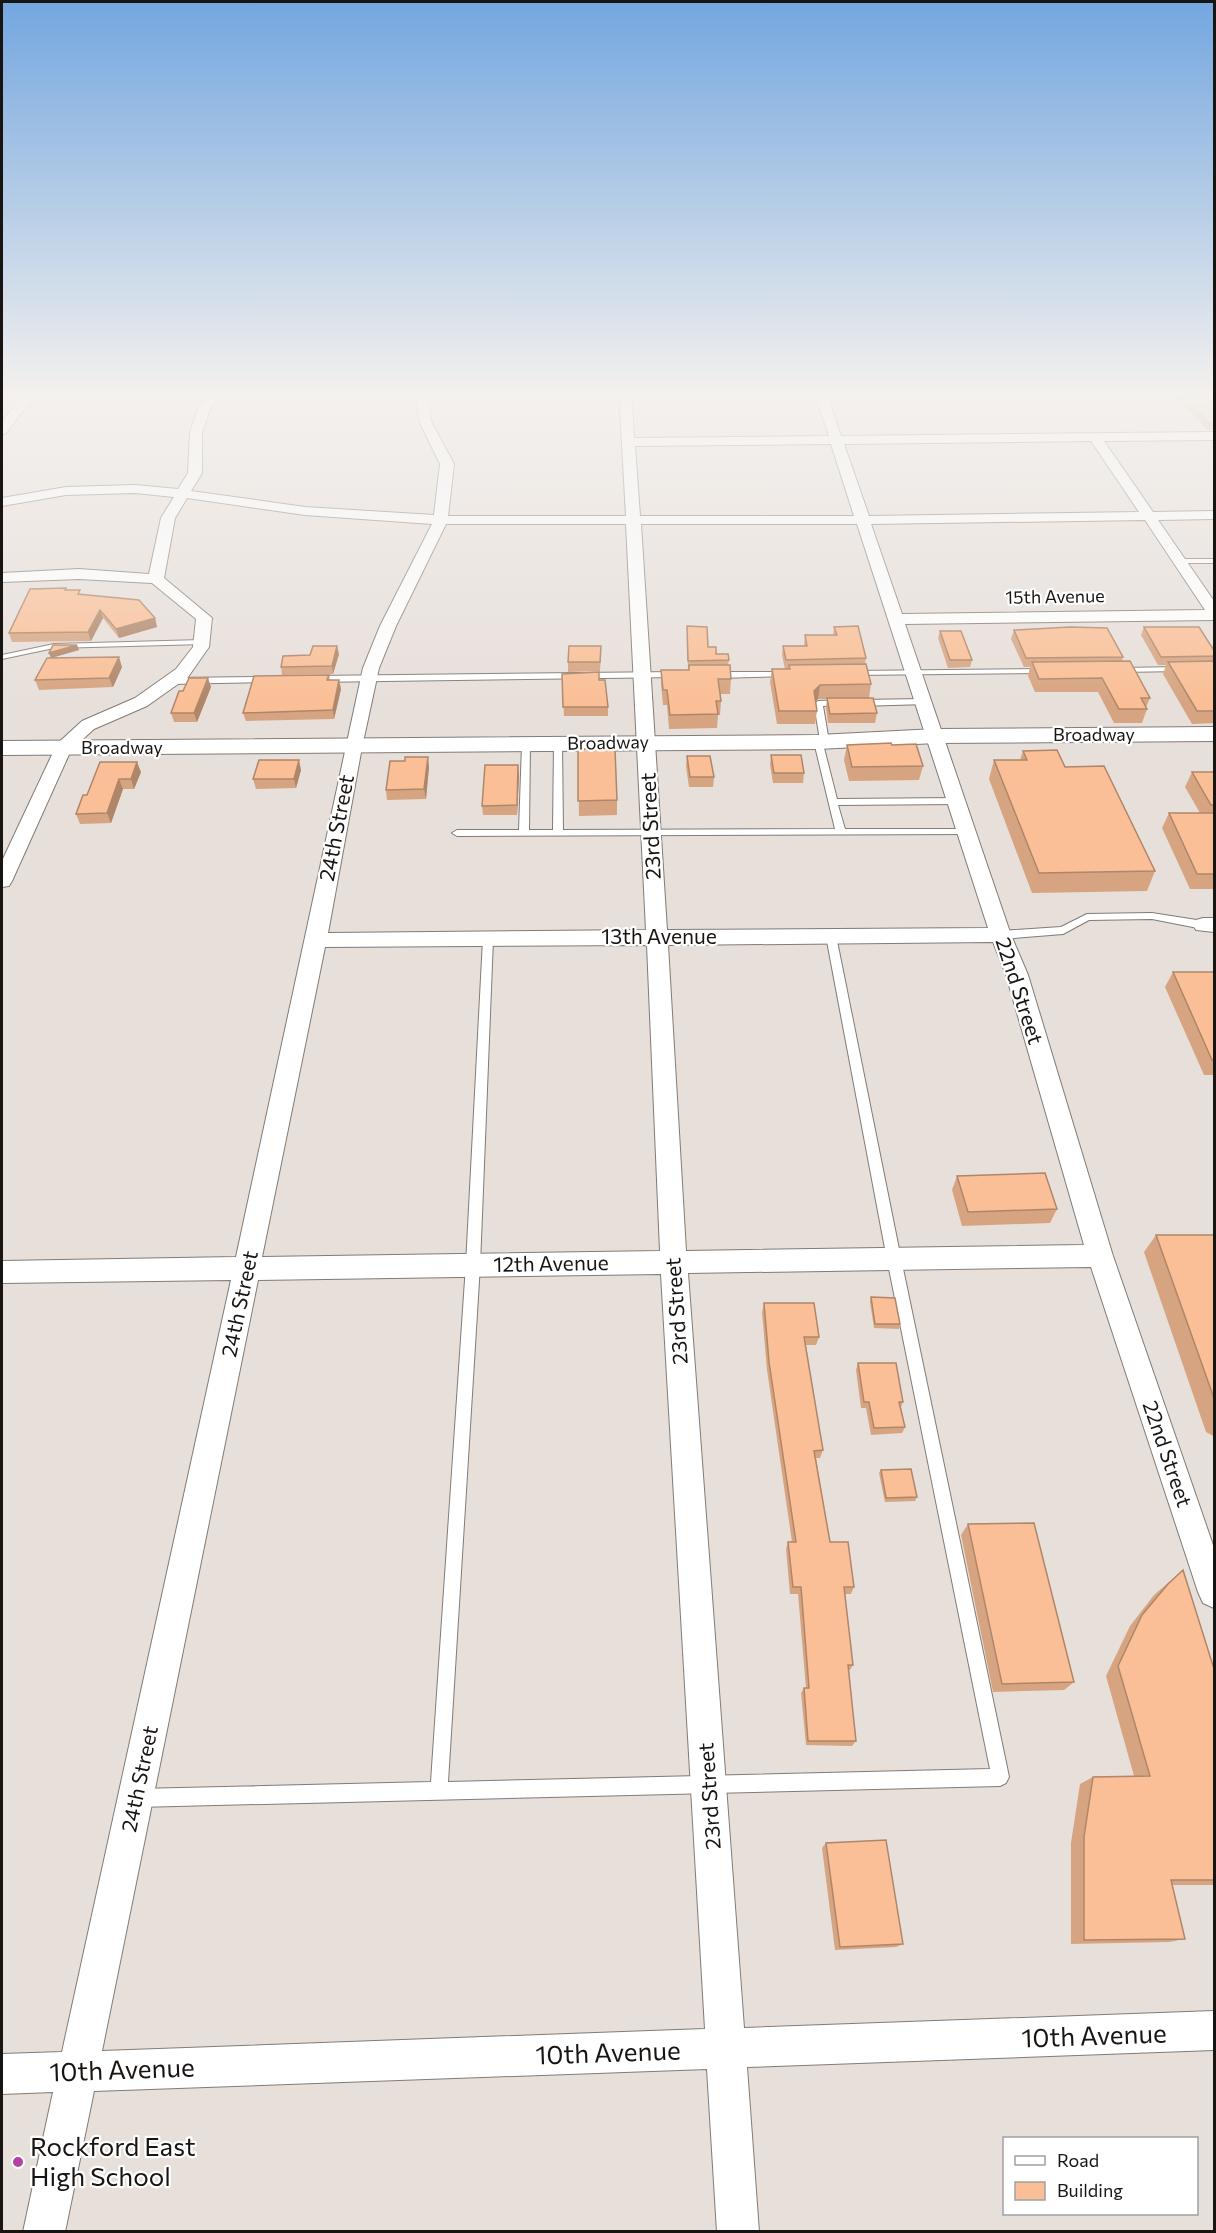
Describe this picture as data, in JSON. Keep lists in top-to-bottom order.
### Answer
{
  "streets": {
    "main road": ["Broadway"],
    "street": [
      "15th Avenue",
      "23rd Street",
      "24th Street",
      "13th Avenue",
      "22nd Street",
      "12th Avenue",
      "10th Avenue"
    ]
  },
  "crossings": [
    ["15th Avenue", "22nd Street"],
    ["Broadway", "23rd Street"],
    ["Broadway", "24th Street"],
    ["Broadway", "22nd Street"],
    ["23rd Street", "13th Avenue"],
    ["23rd Street", "12th Avenue"],
    ["23rd Street", "10th Avenue"],
    ["24th Street", "13th Avenue"],
    ["24th Street", "12th Avenue"],
    ["24th Street", "10th Avenue"],
    ["13th Avenue", "22nd Street"],
    ["22nd Street", "12th Avenue"]
  ],
  "places": ["Rockford East High School"],
  "legend": ["Road", "Building"]
}
